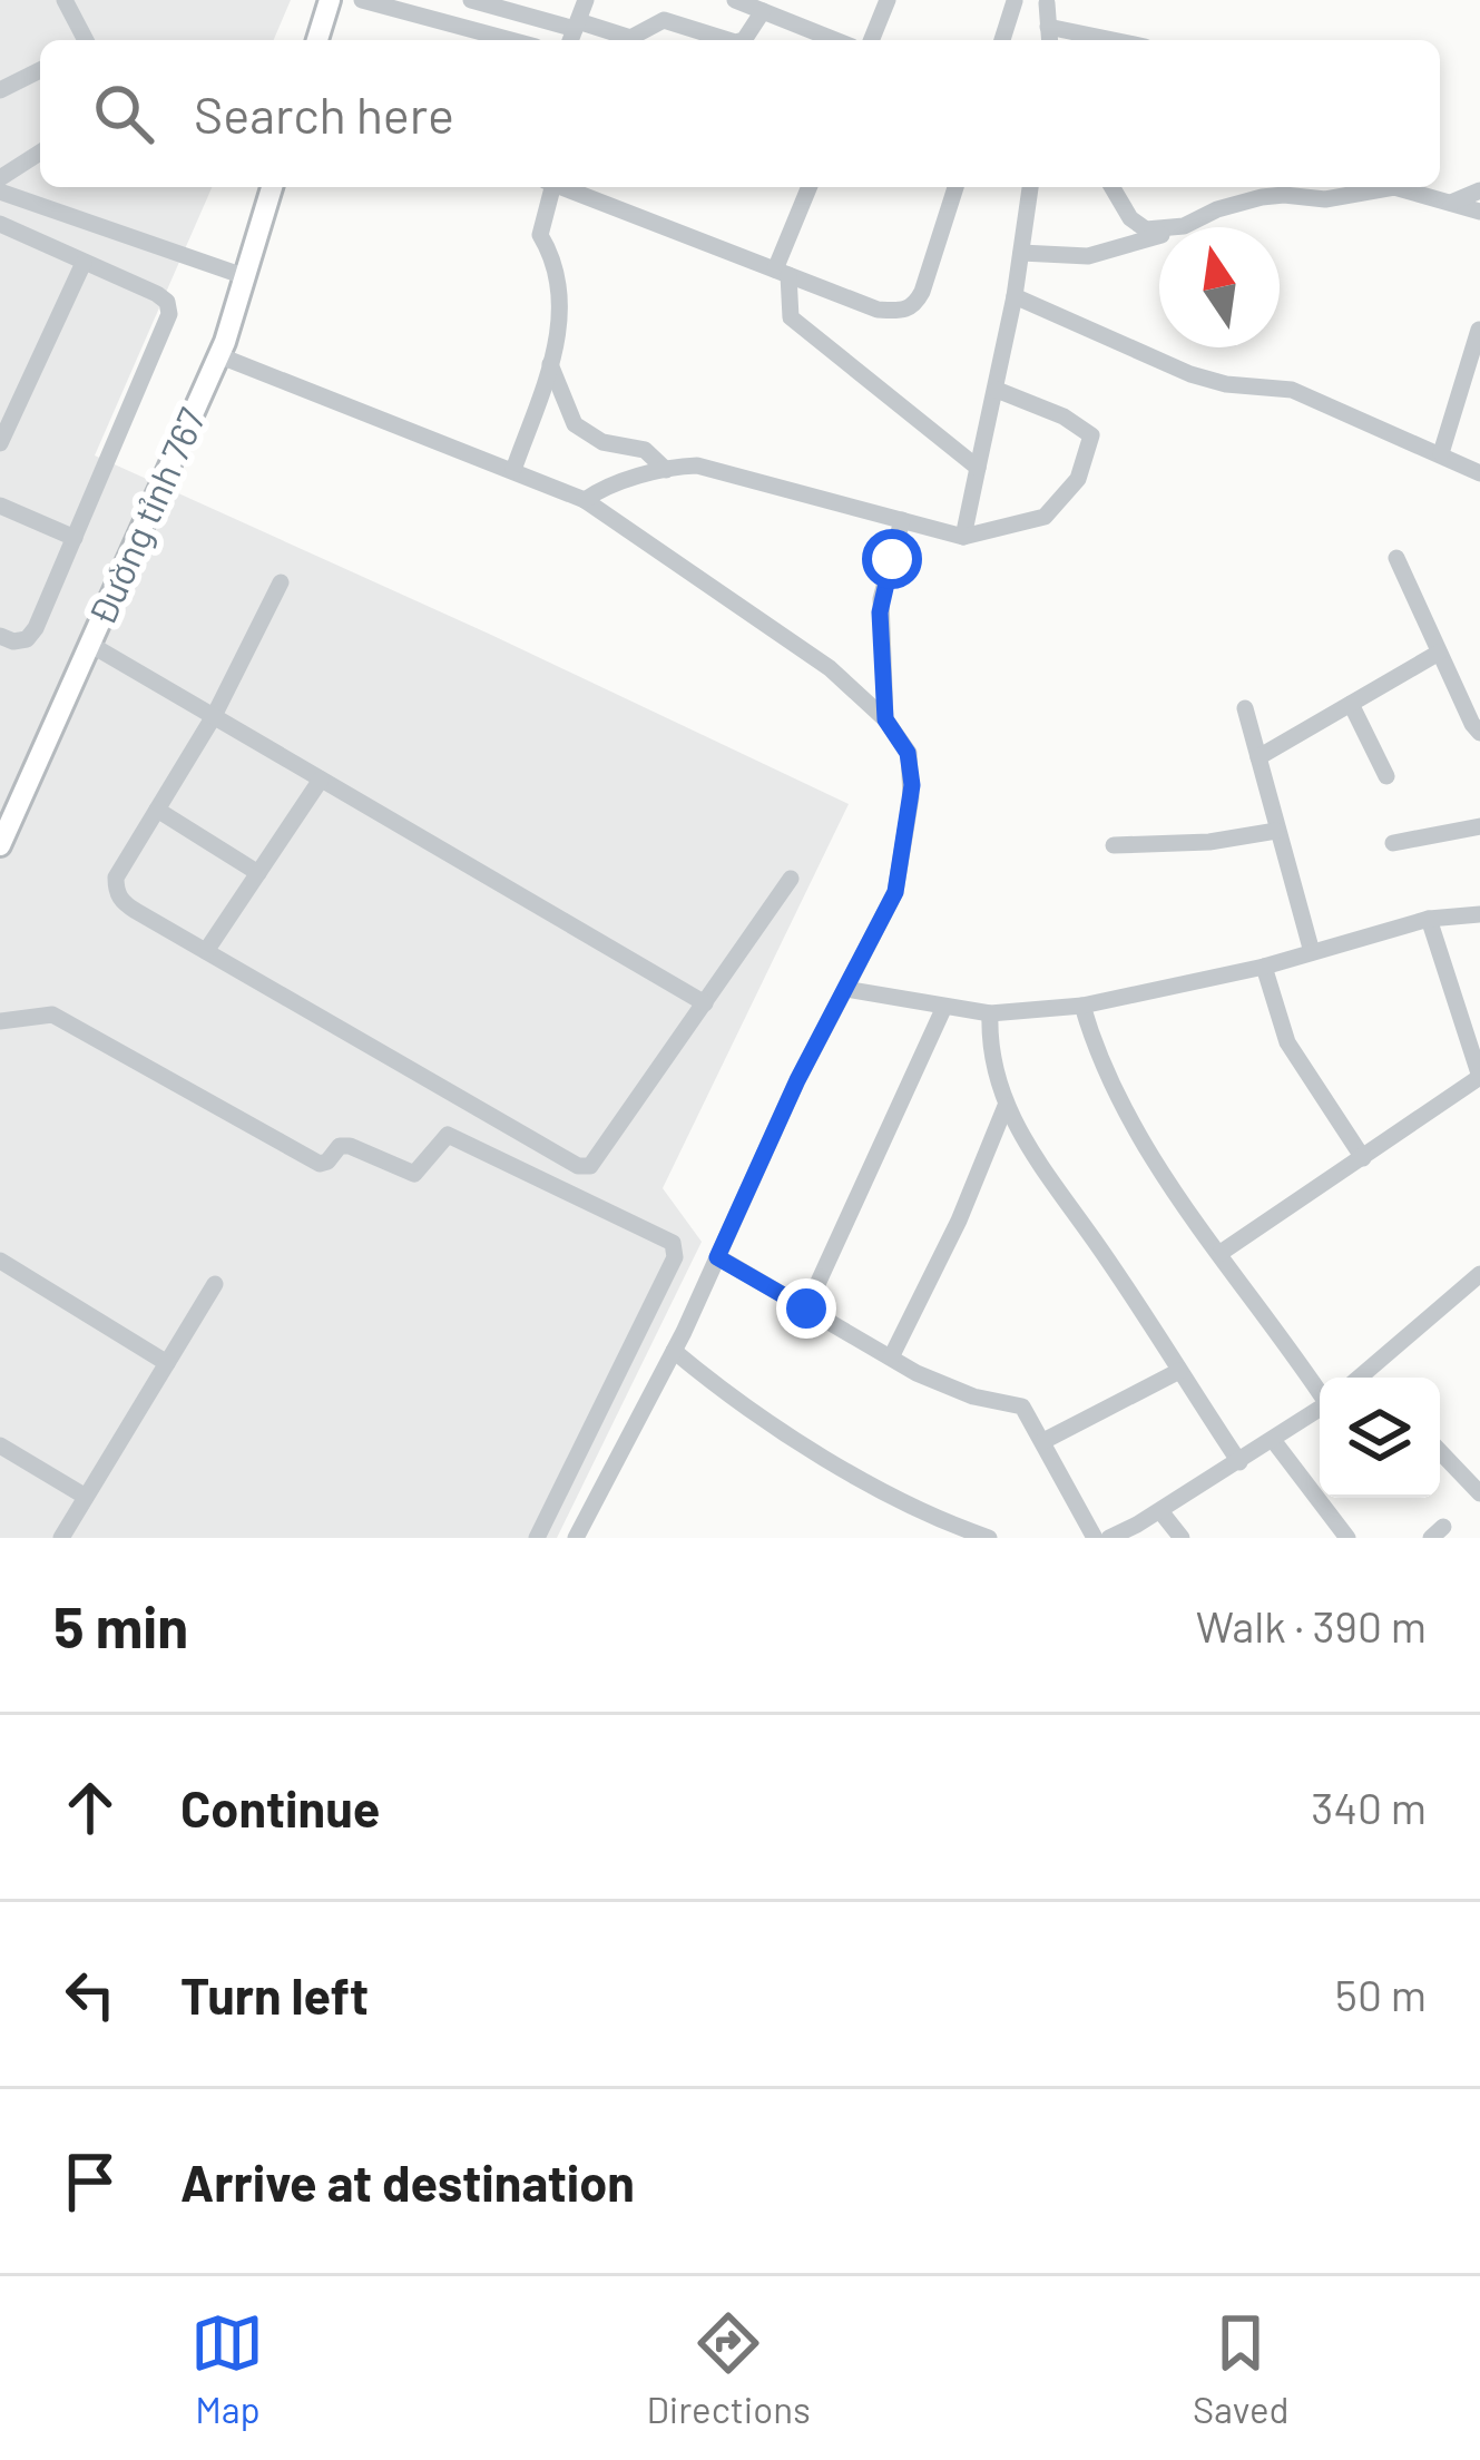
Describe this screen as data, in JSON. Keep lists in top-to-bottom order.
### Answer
{
  "streets": {
    "main road": ["Đường tỉnh 767"]
  },
  "north": "top",
  "page": {
    "search": "Search here",
    "heading": ["5 min", "Walk · 390 m"],
    "list": [
      ["Continue", "340 m"],
      ["Turn left", "50 m"],
      "Arrive at destination"
    ],
    "nav": ["Map", "Directions", "Saved"]
  }
}
